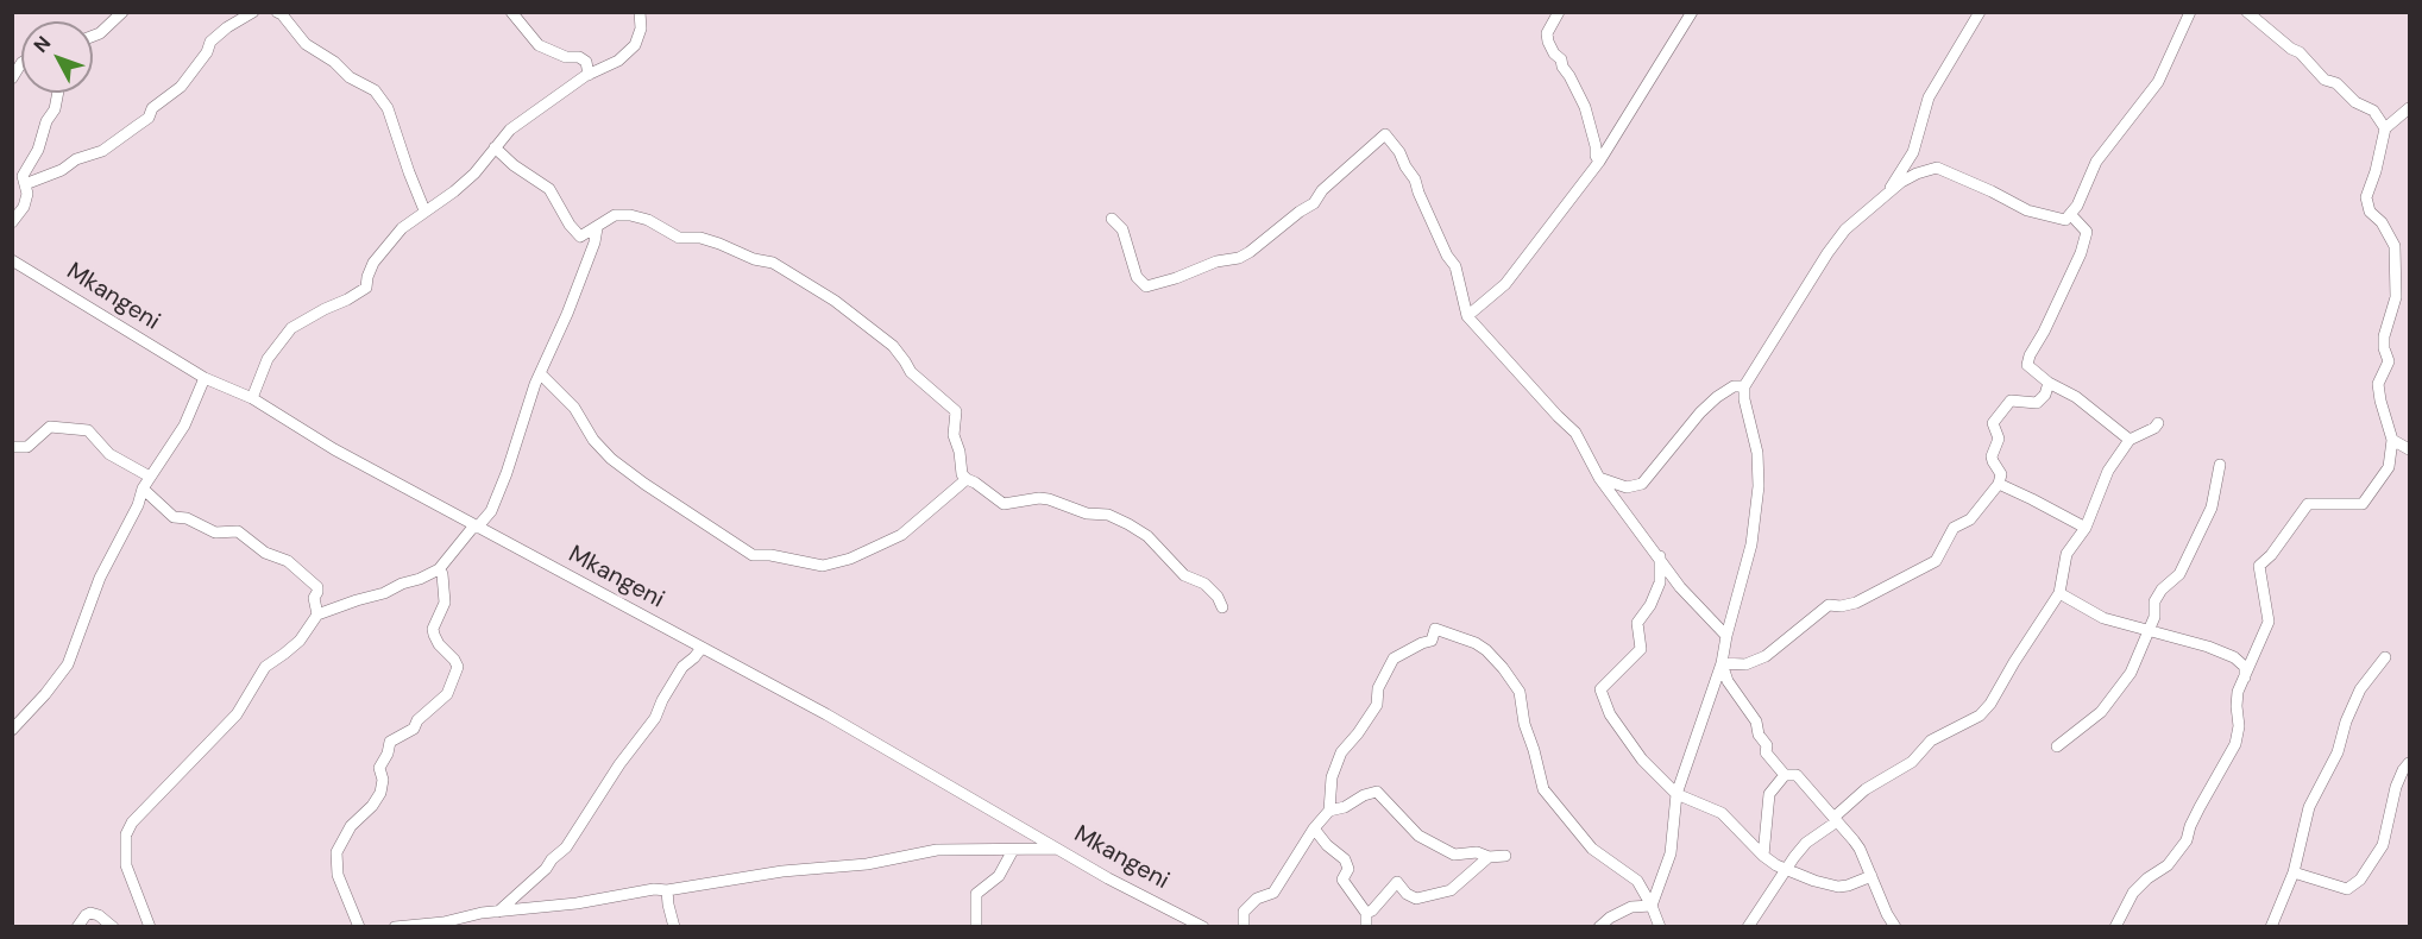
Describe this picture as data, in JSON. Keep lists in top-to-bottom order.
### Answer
{
  "streets": {
    "street": ["Mkangeni"]
  },
  "north": "top left"
}
